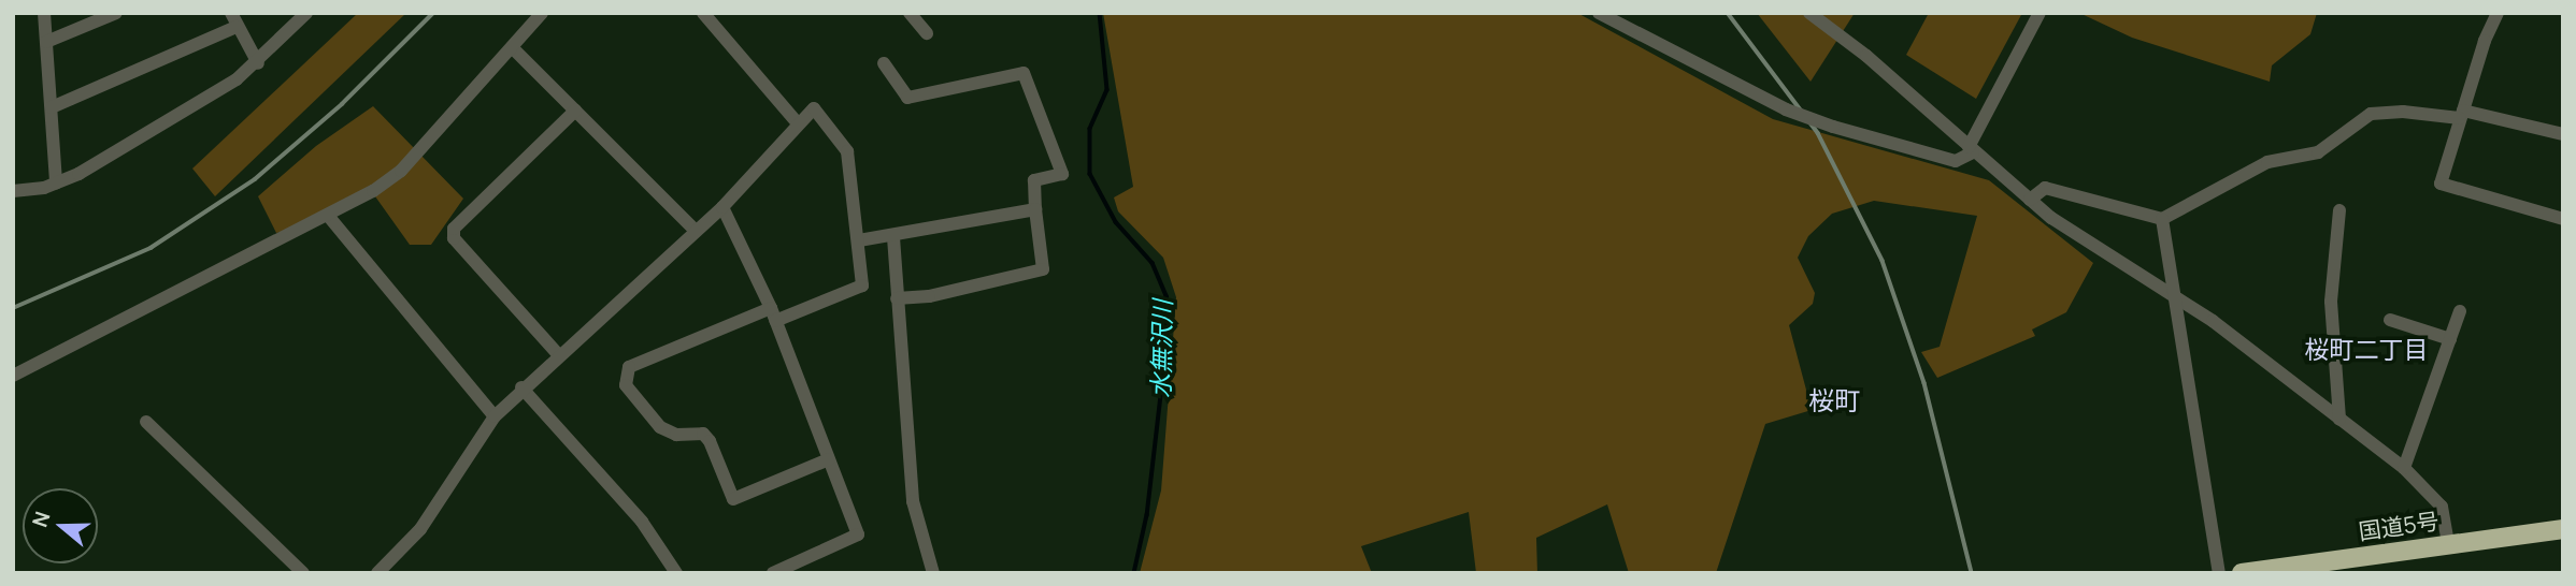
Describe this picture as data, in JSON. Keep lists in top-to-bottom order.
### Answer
{
  "streets": {
    "highway": ["国道5号"]
  },
  "districts": ["桜町二丁目", "桜町"],
  "water": ["水無沢川"],
  "north": "left"
}
